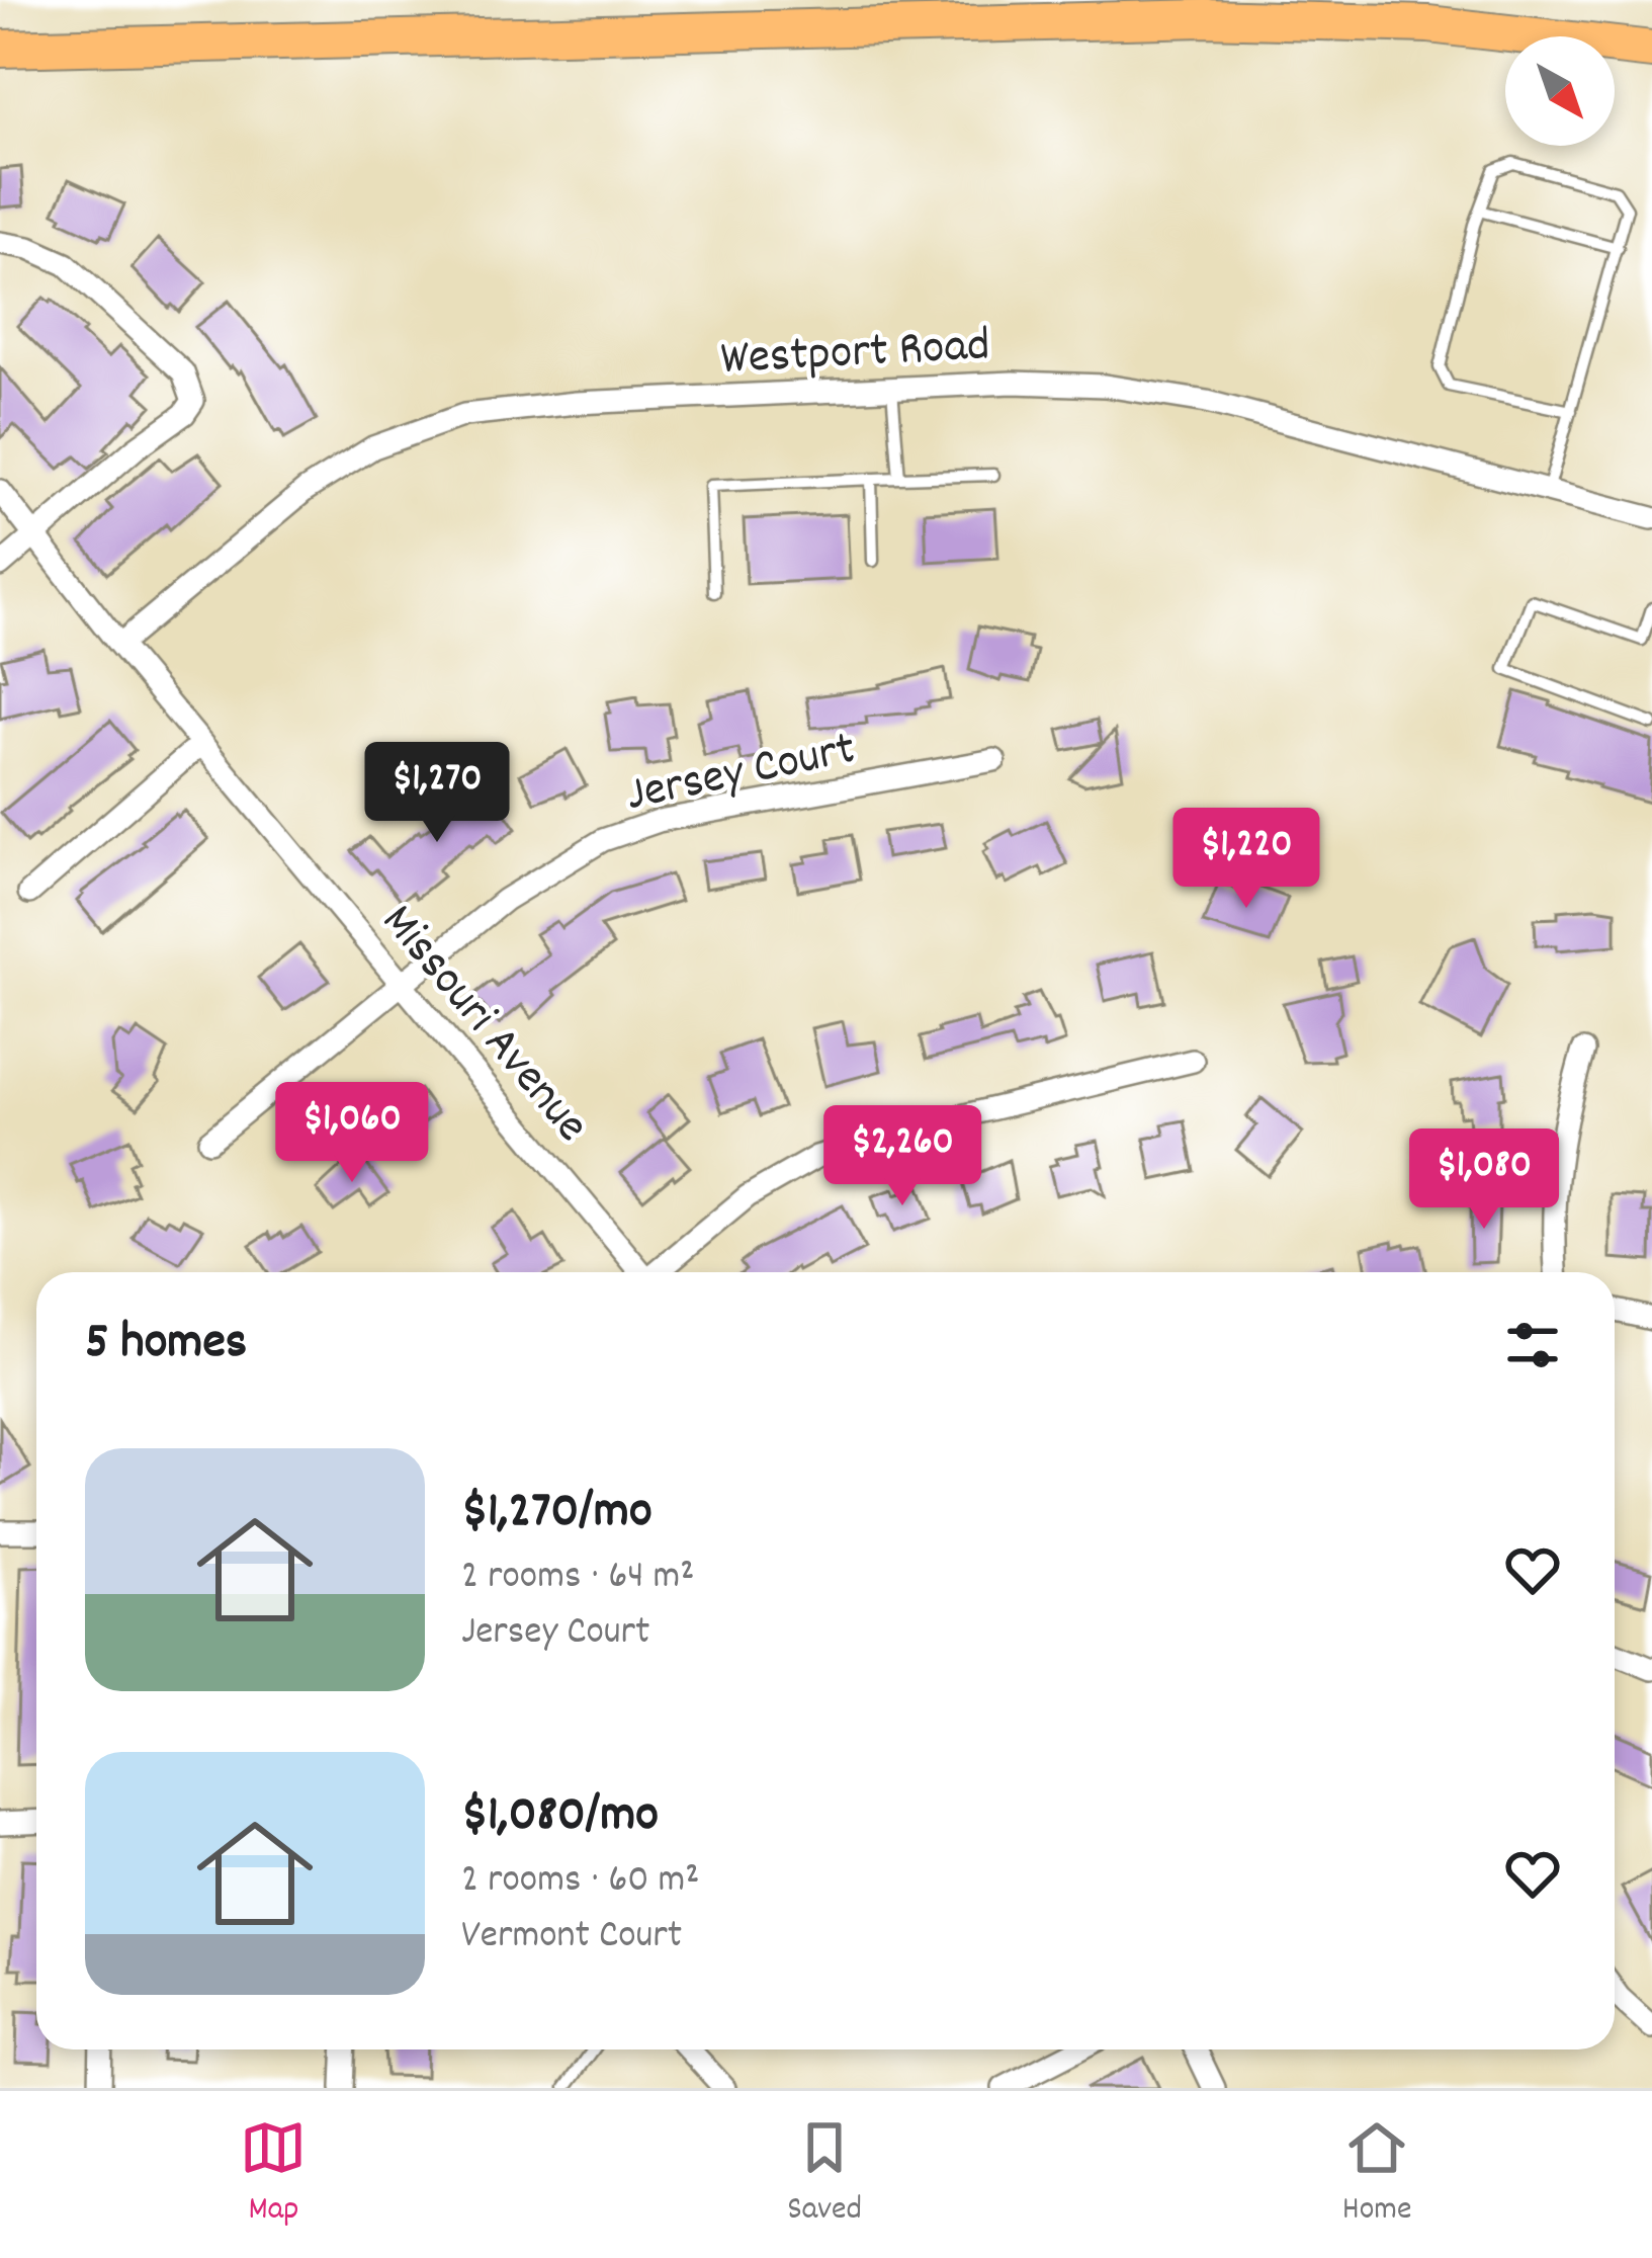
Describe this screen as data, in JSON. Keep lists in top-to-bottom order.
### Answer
{
  "streets": {
    "street": ["Westport Road", "Jersey Court", "Missouri Avenue"]
  },
  "crossings": [
    ["Westport Road", "Missouri Avenue"],
    ["Jersey Court", "Missouri Avenue"]
  ],
  "north": "bottom right",
  "page": {
    "price": [
      "$1,270",
      "$1,220",
      "$1,060",
      "$2,260",
      "$1,080"
    ],
    "heading": "5 homes",
    "list": [
      {
        "name": "$1,270/mo",
        "note": "2 rooms · 64 m² · Jersey Court"
      },
      {
        "name": "$1,080/mo",
        "note": "2 rooms · 60 m² · Vermont Court"
      }
    ],
    "tabs": ["Map", "Saved", "Home"]
  }
}
